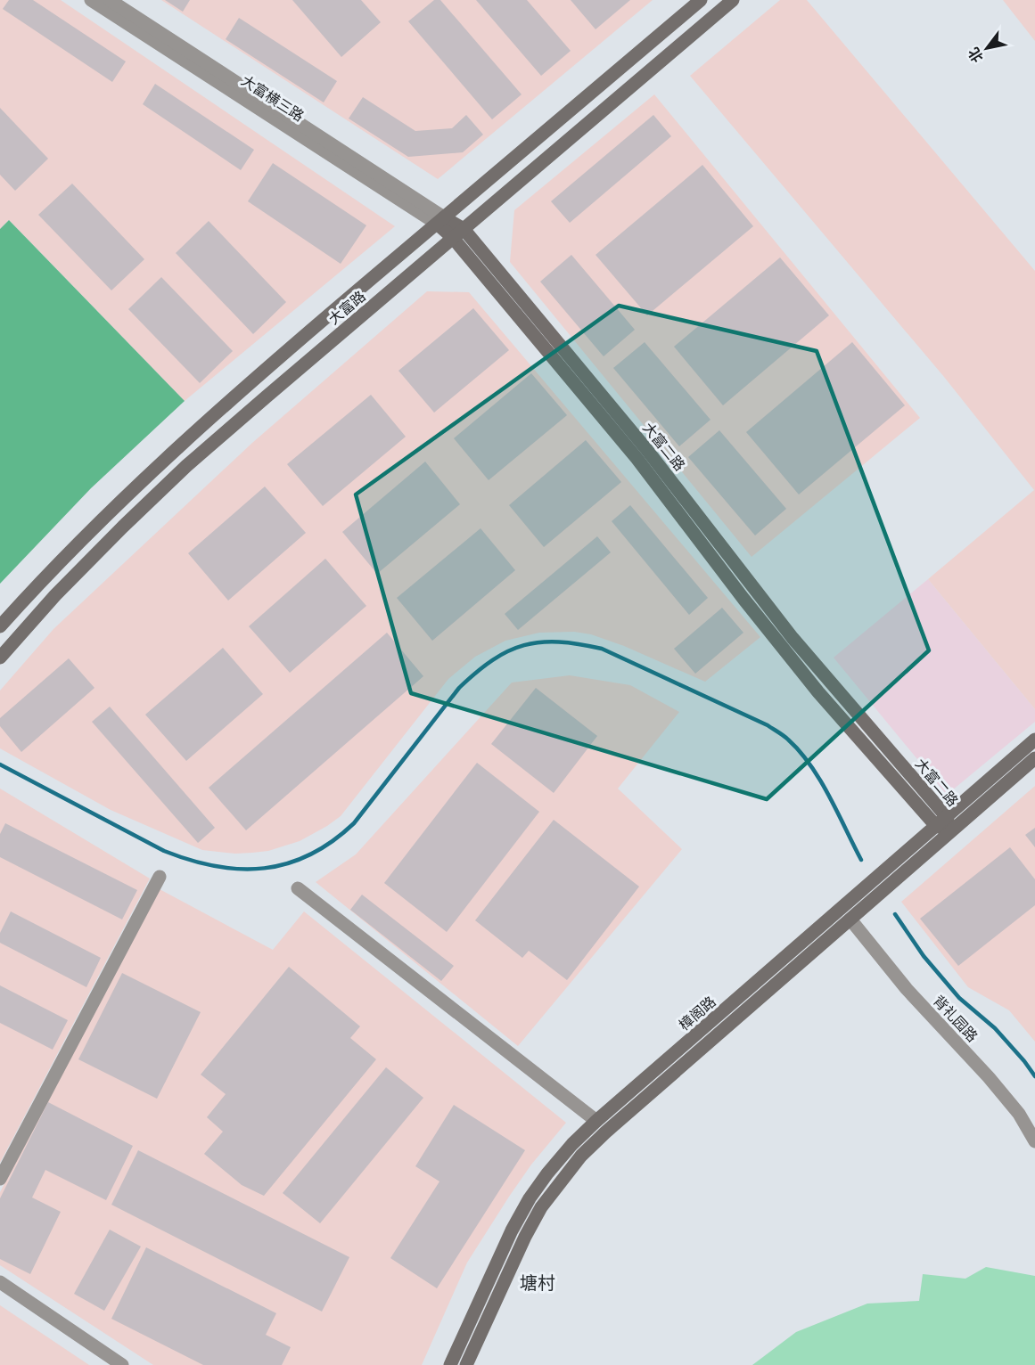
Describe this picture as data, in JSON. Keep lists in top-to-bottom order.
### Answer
{
  "streets": {
    "street": [
      "大富横三路",
      "大富路",
      "大富二路",
      "樟阁路",
      "背礼园路"
    ]
  },
  "crossings": [
    ["大富横三路", "大富路"],
    ["大富横三路", "大富二路"],
    ["大富路", "大富二路"],
    ["大富二路", "樟阁路"],
    ["樟阁路", "背礼园路"]
  ],
  "districts": ["塘村"],
  "north": "bottom left"
}
